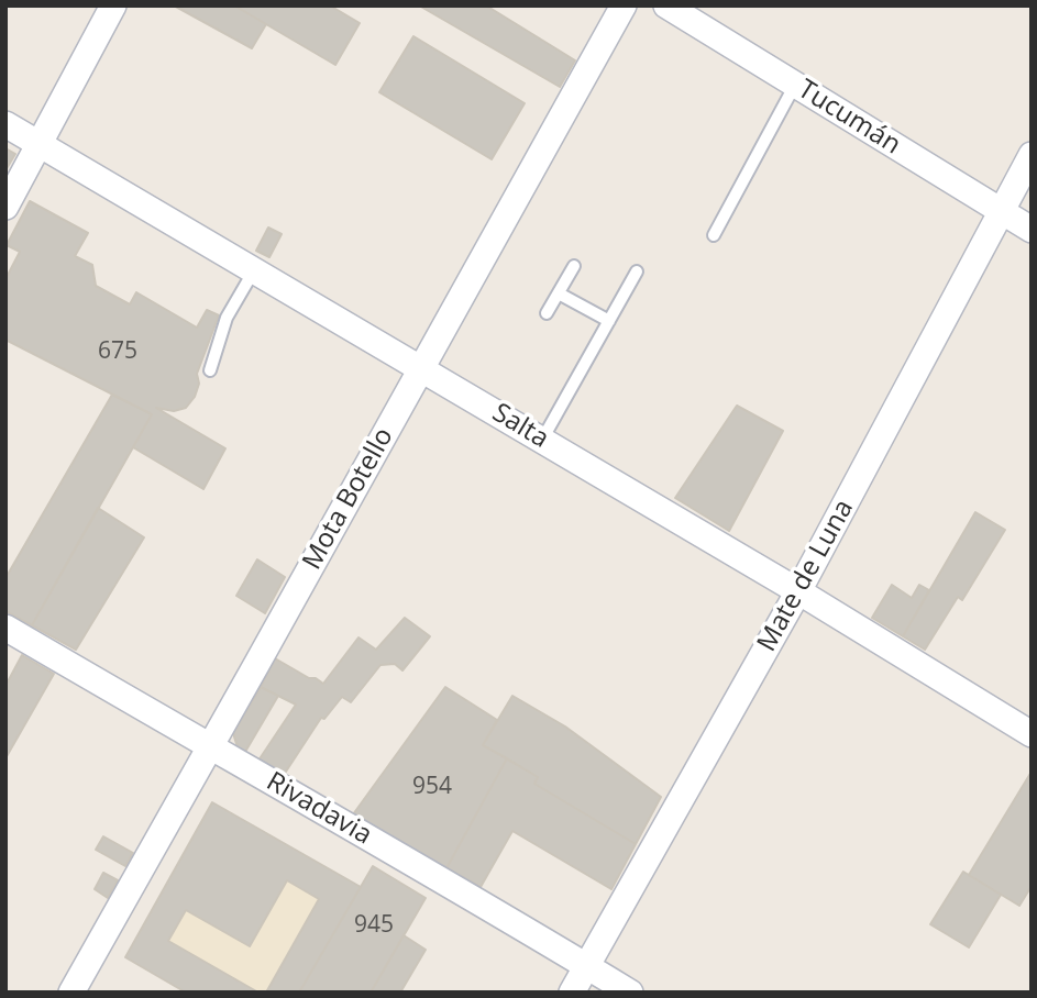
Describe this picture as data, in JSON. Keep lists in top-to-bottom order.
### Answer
{
  "streets": {
    "street": [
      "Tucumán",
      "Salta",
      "Mota Botello",
      "Mate de Luna",
      "Rivadavia"
    ]
  },
  "crossings": [
    ["Tucumán", "Mate de Luna"],
    ["Salta", "Mota Botello"],
    ["Salta", "Mate de Luna"],
    ["Mota Botello", "Rivadavia"],
    ["Mate de Luna", "Rivadavia"]
  ],
  "house_numbers": ["675", "954", "945"]
}
